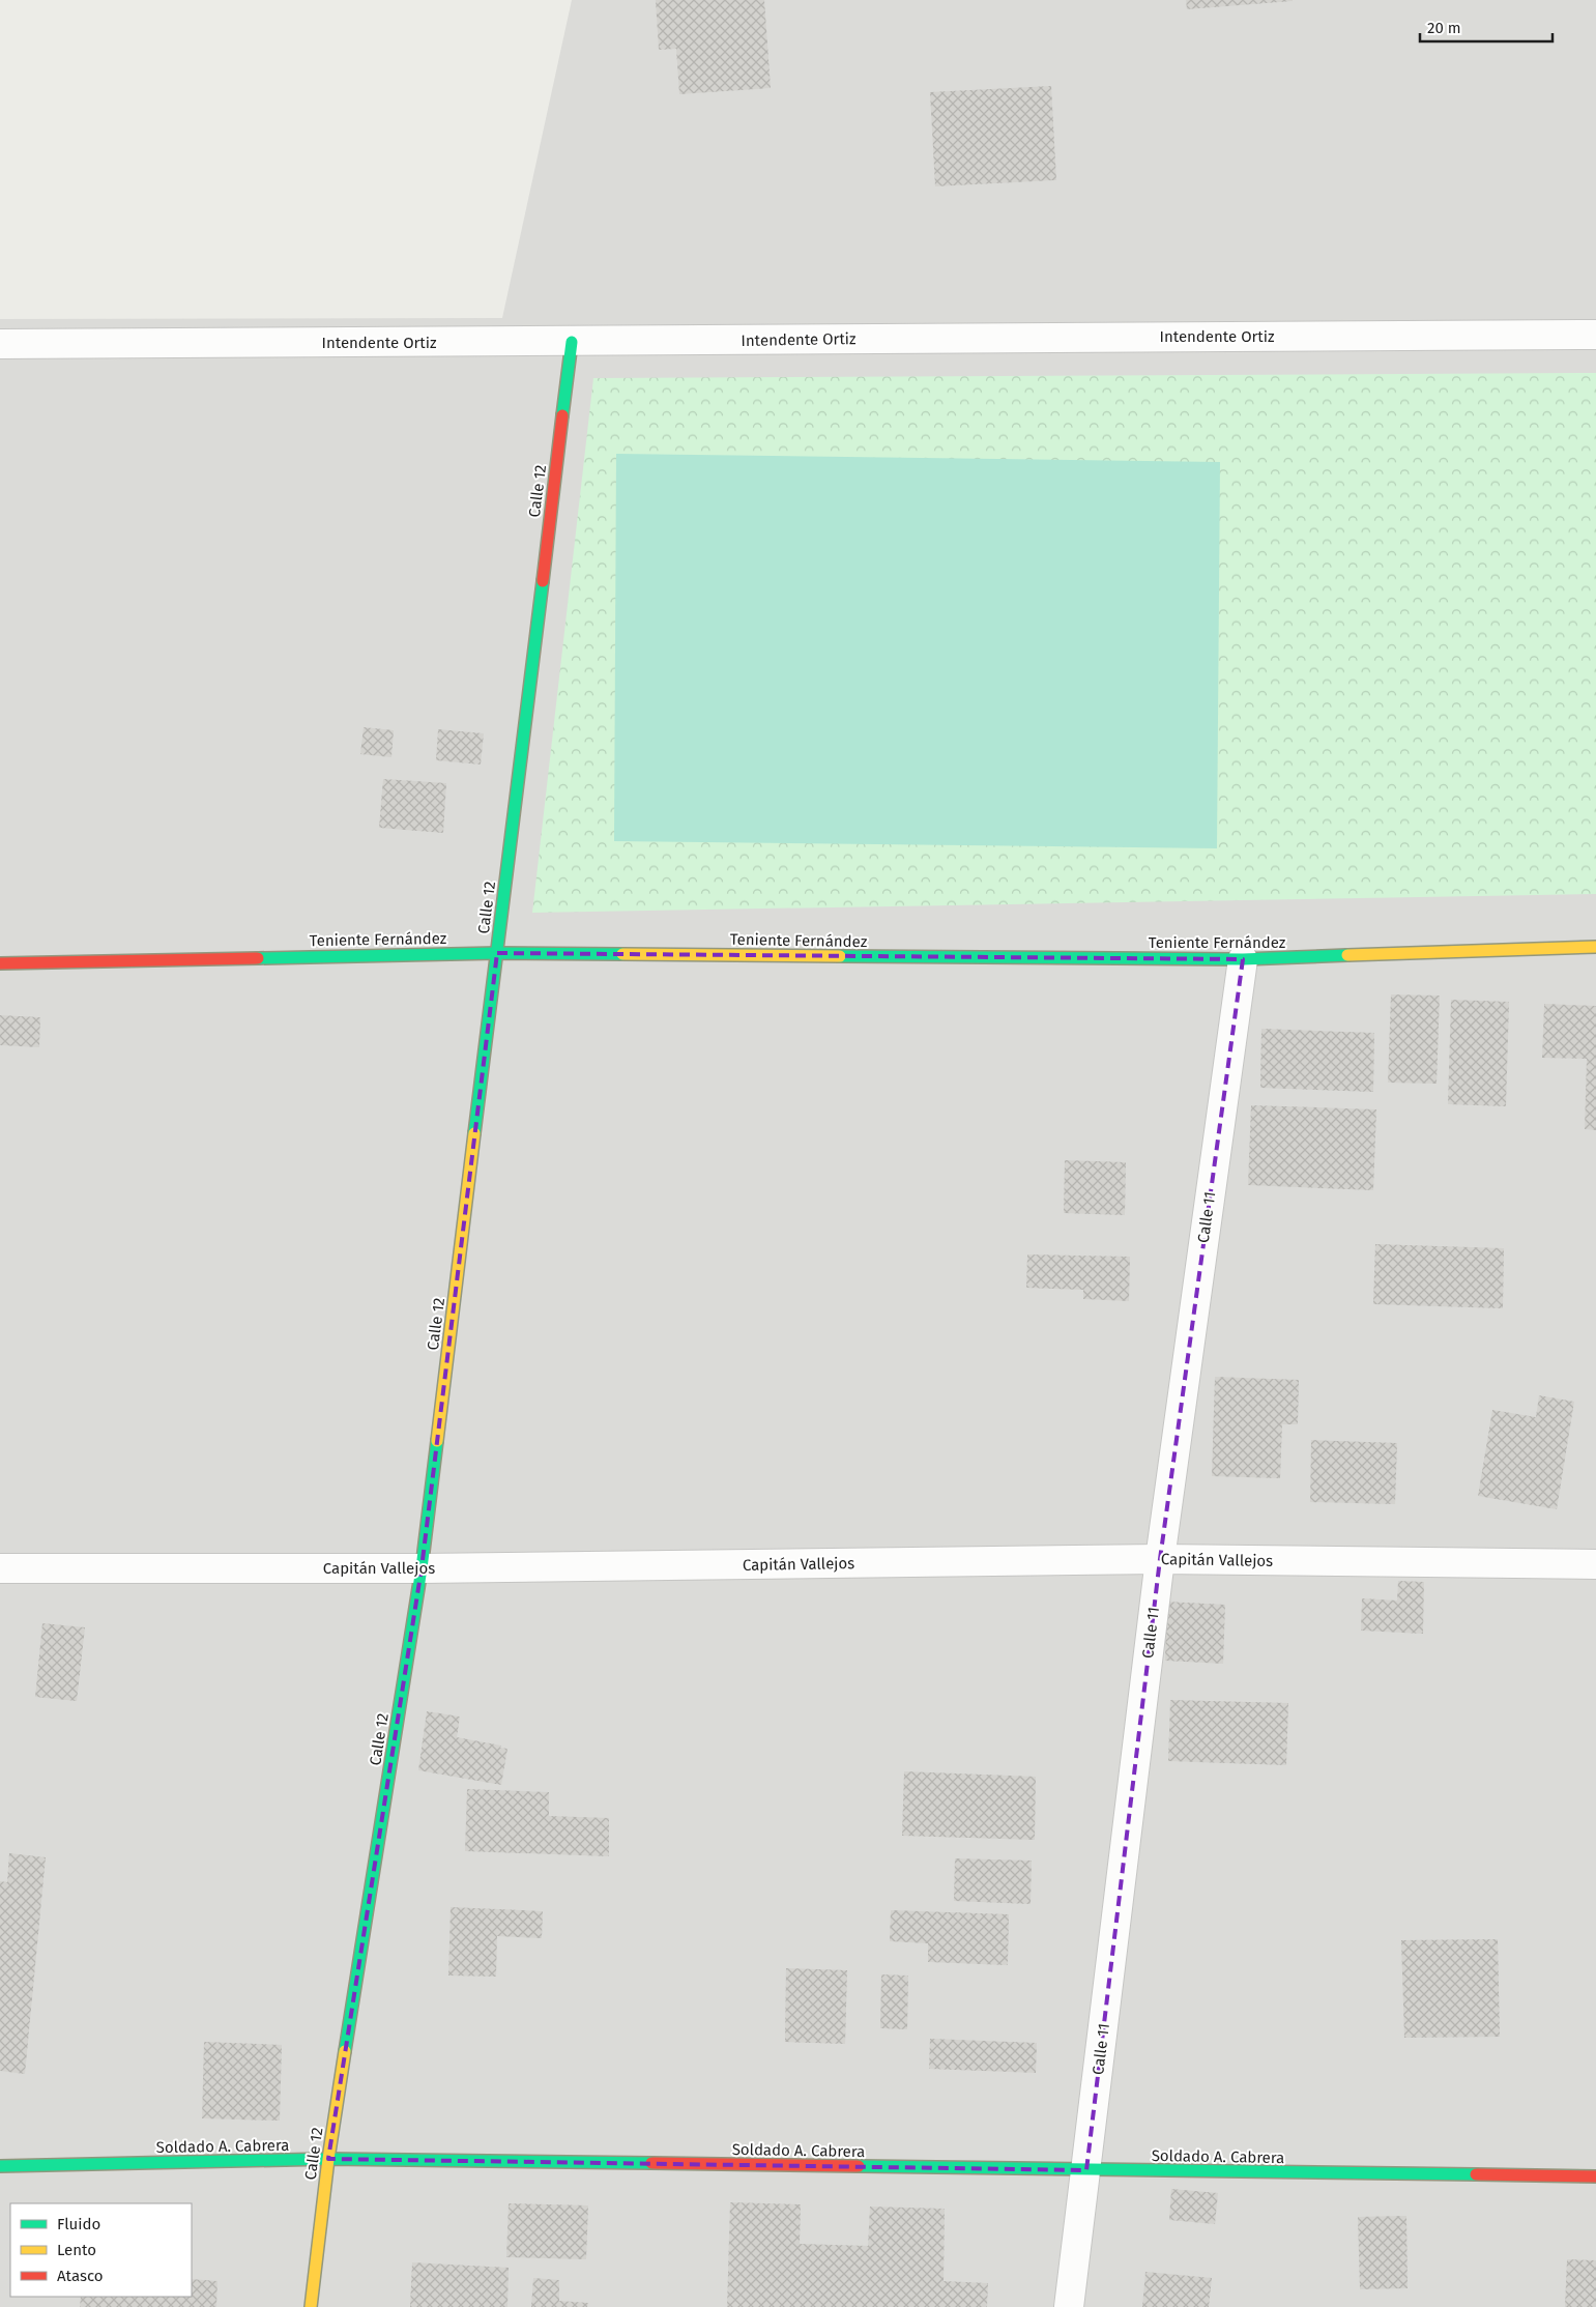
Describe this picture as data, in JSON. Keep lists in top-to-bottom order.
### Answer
{
  "streets": {
    "street": [
      "Intendente Ortiz",
      "Calle 12",
      "Teniente Fernández",
      "Calle 11",
      "Capitán Vallejos",
      "Soldado A. Cabrera"
    ]
  },
  "crossings": [
    ["Intendente Ortiz", "Calle 12"],
    ["Calle 12", "Teniente Fernández"],
    ["Calle 12", "Capitán Vallejos"],
    ["Calle 12", "Soldado A. Cabrera"],
    ["Teniente Fernández", "Calle 11"],
    ["Calle 11", "Capitán Vallejos"],
    ["Calle 11", "Soldado A. Cabrera"]
  ],
  "legend": ["Fluido", "Lento", "Atasco"],
  "scale_bar": "20 m"
}
